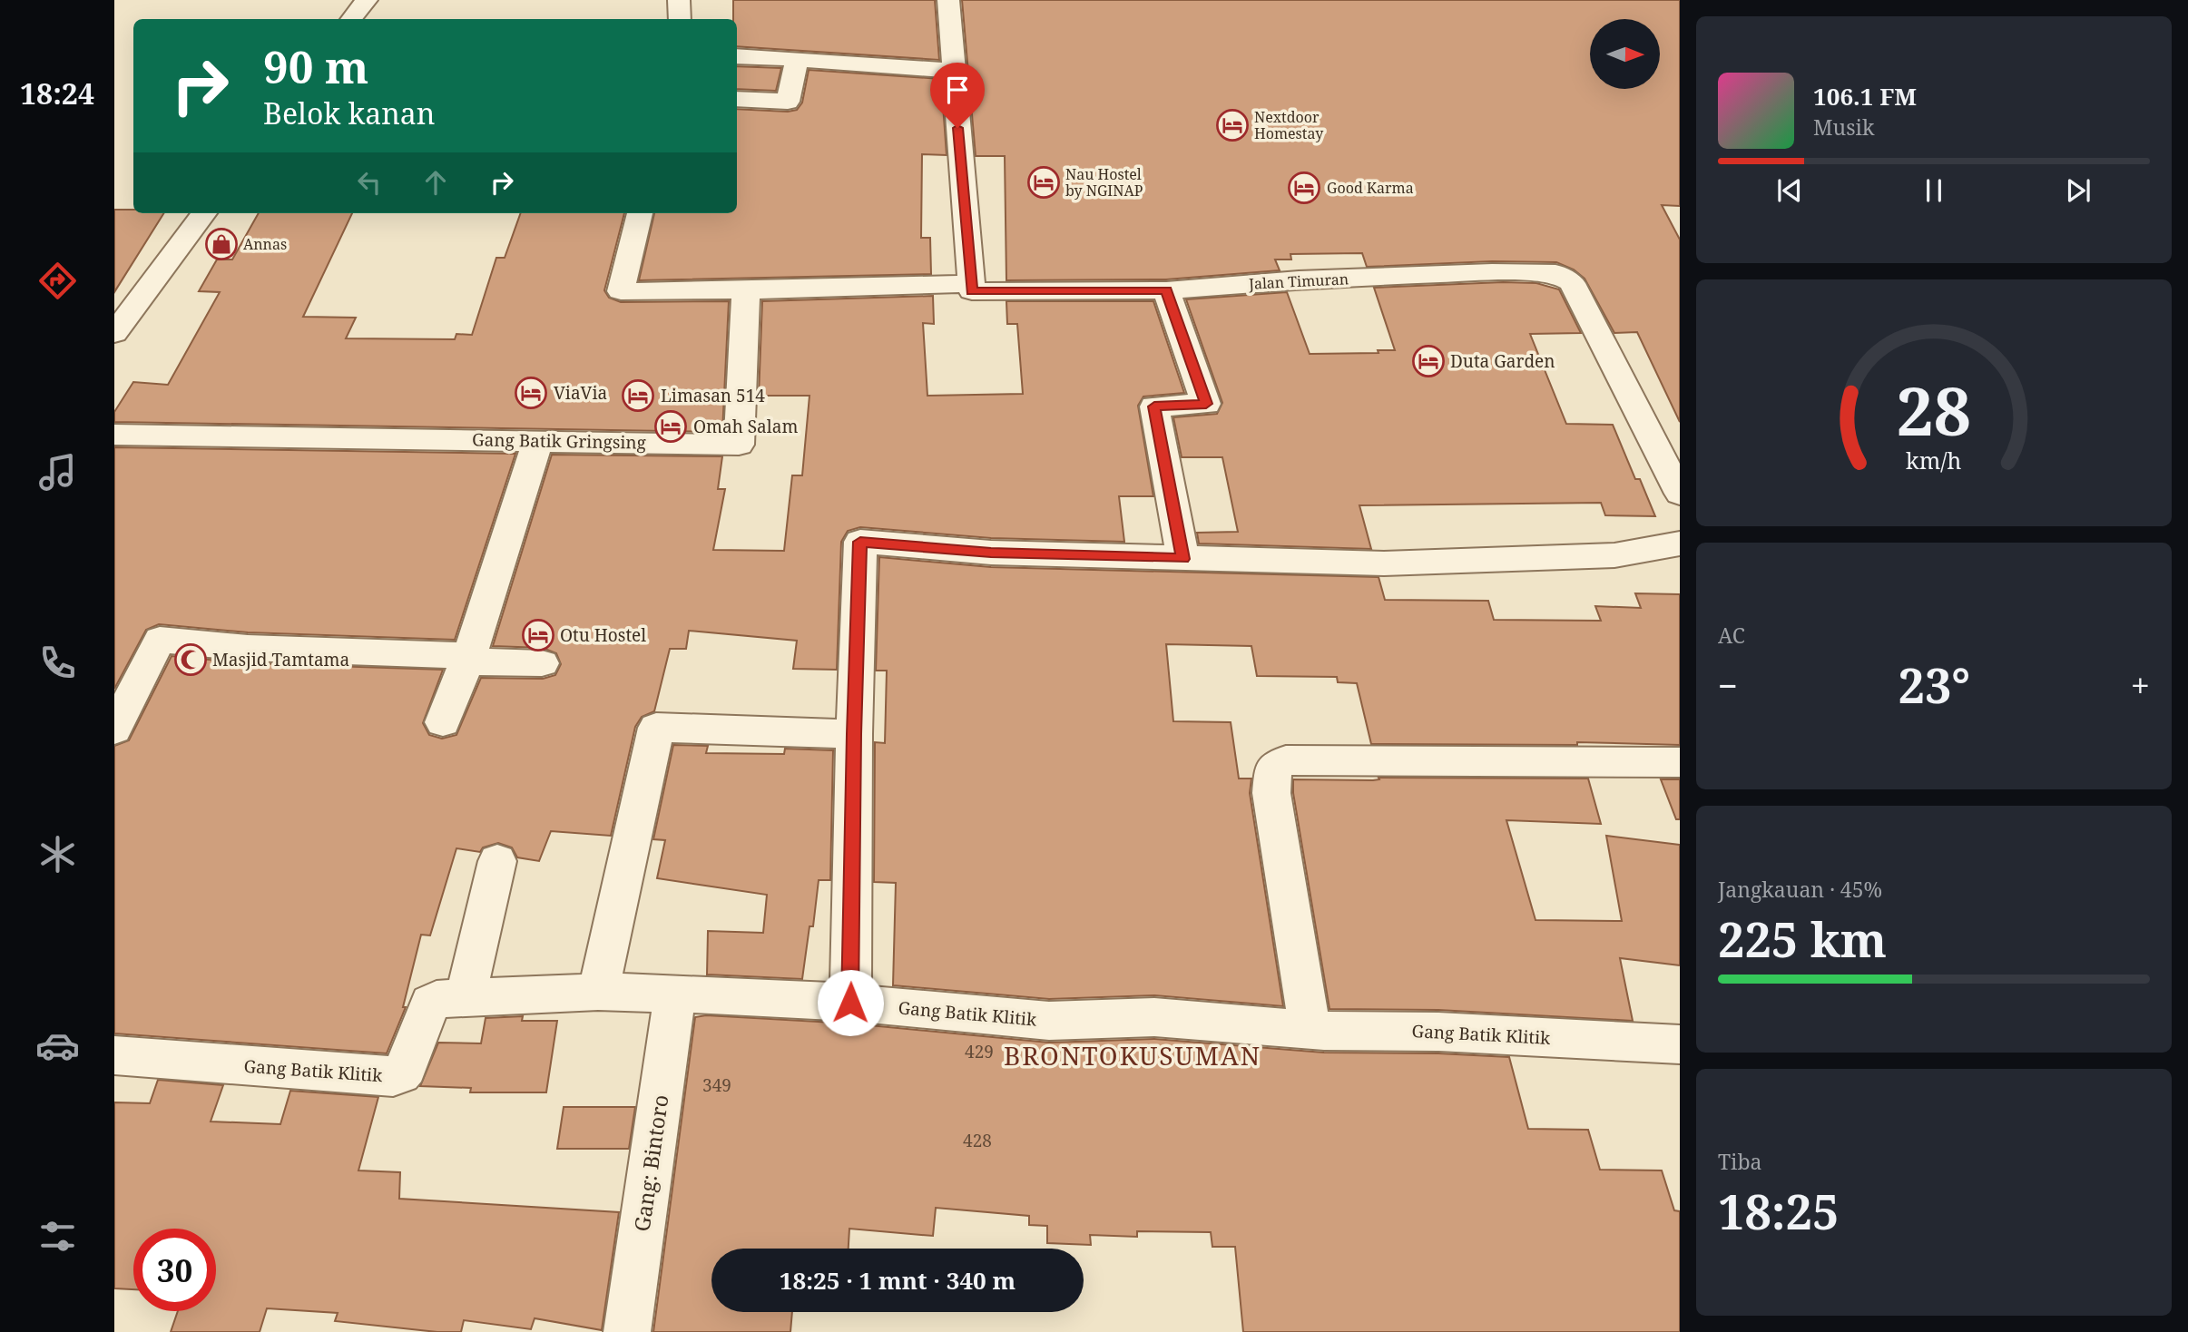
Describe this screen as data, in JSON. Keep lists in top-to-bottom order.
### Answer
{
  "streets": {
    "street": [
      "Jalan Timuran",
      "Gang Batik Gringsing",
      "Gang Batik Klitik",
      "Gang: Bintoro"
    ]
  },
  "crossings": [
    ["Gang Batik Klitik", "Gang: Bintoro"]
  ],
  "districts": ["BRONTOKUSUMAN"],
  "places": {
    "hotel": [
      "Nextdoor Homestay",
      "Nau Hostel by NGINAP",
      "Good Karma",
      "Duta Garden",
      "ViaVia",
      "Limasan 514",
      "Omah Salam",
      "Otu Hostel"
    ],
    "shop": ["Annas"],
    "mosque": ["Masjid Tamtama"]
  },
  "house_numbers": ["429", "349", "428"],
  "north": "right",
  "page": {
    "tabs": "18:24",
    "turn": ["90 m", "Belok kanan"],
    "song": ["106.1 FM", "Musik"],
    "tile": [
      "AC",
      ["Jangkauan · 45%", "225 km"],
      ["Tiba", "18:25"]
    ],
    "heat": ["−", "23°", "+"],
    "limit": "30",
    "trip": "18:25 · 1 mnt · 340 m",
    "gauge": ["28", "km/h"]
  }
}
